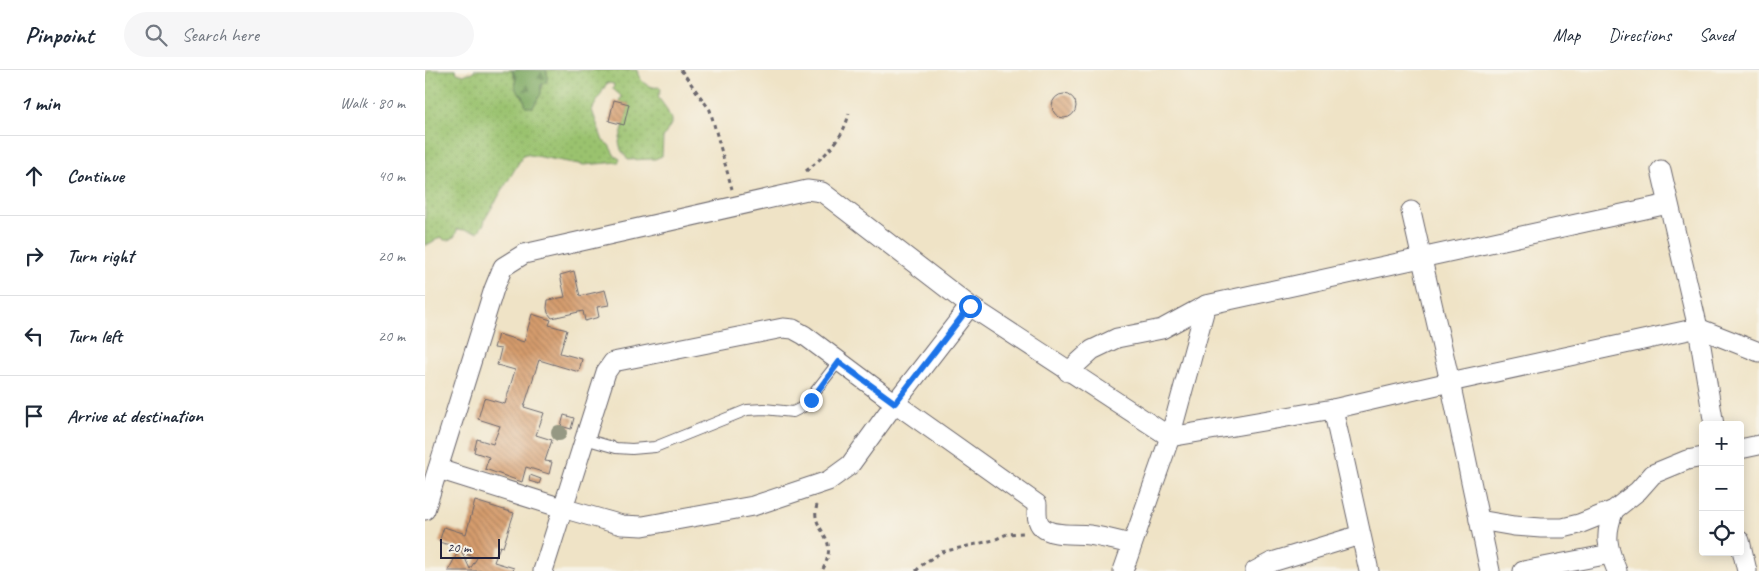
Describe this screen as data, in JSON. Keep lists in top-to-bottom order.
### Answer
{
  "scale_bar": "20 m",
  "page": {
    "header": "Pinpoint",
    "search": "Search here",
    "nav": ["Map", "Directions", "Saved"],
    "heading": ["1 min", "Walk · 80 m"],
    "list": [
      ["Continue", "40 m"],
      ["Turn right", "20 m"],
      ["Turn left", "20 m"],
      "Arrive at destination"
    ],
    "map_buttons": ["+", "−"],
    "scale": "20 m"
  }
}
